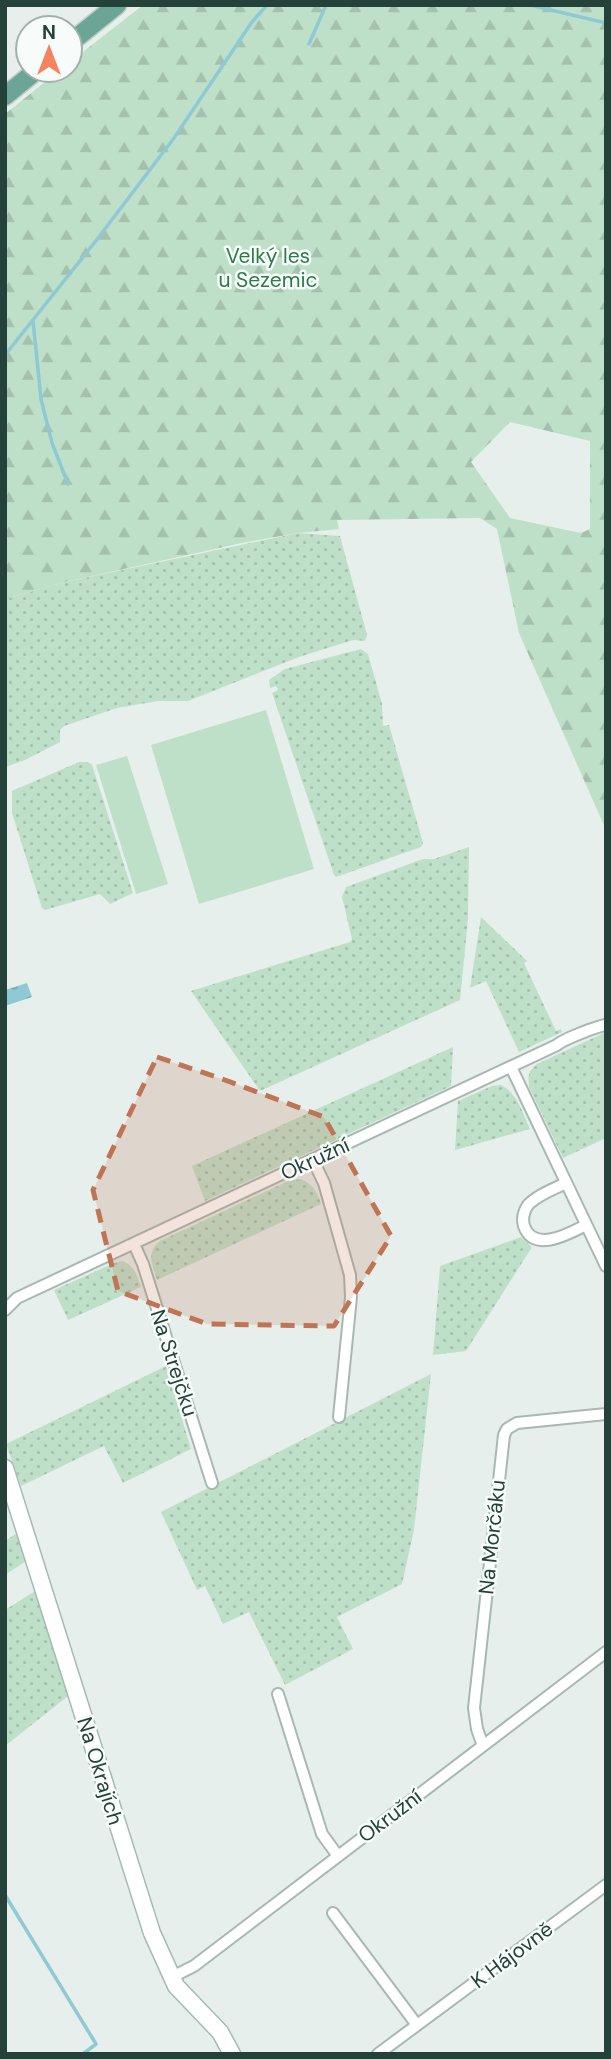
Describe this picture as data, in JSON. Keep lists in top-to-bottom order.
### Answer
{
  "streets": {
    "street": [
      "Okružní",
      "Na Strejčku",
      "Na Morčáku",
      "Na Okrajích",
      "K Hájovně"
    ]
  },
  "crossings": [
    ["Okružní", "Na Strejčku"],
    ["Okružní", "Na Morčáku"],
    ["Okružní", "Na Okrajích"]
  ],
  "parks": ["Velký les u Sezemic"],
  "north": "top"
}
